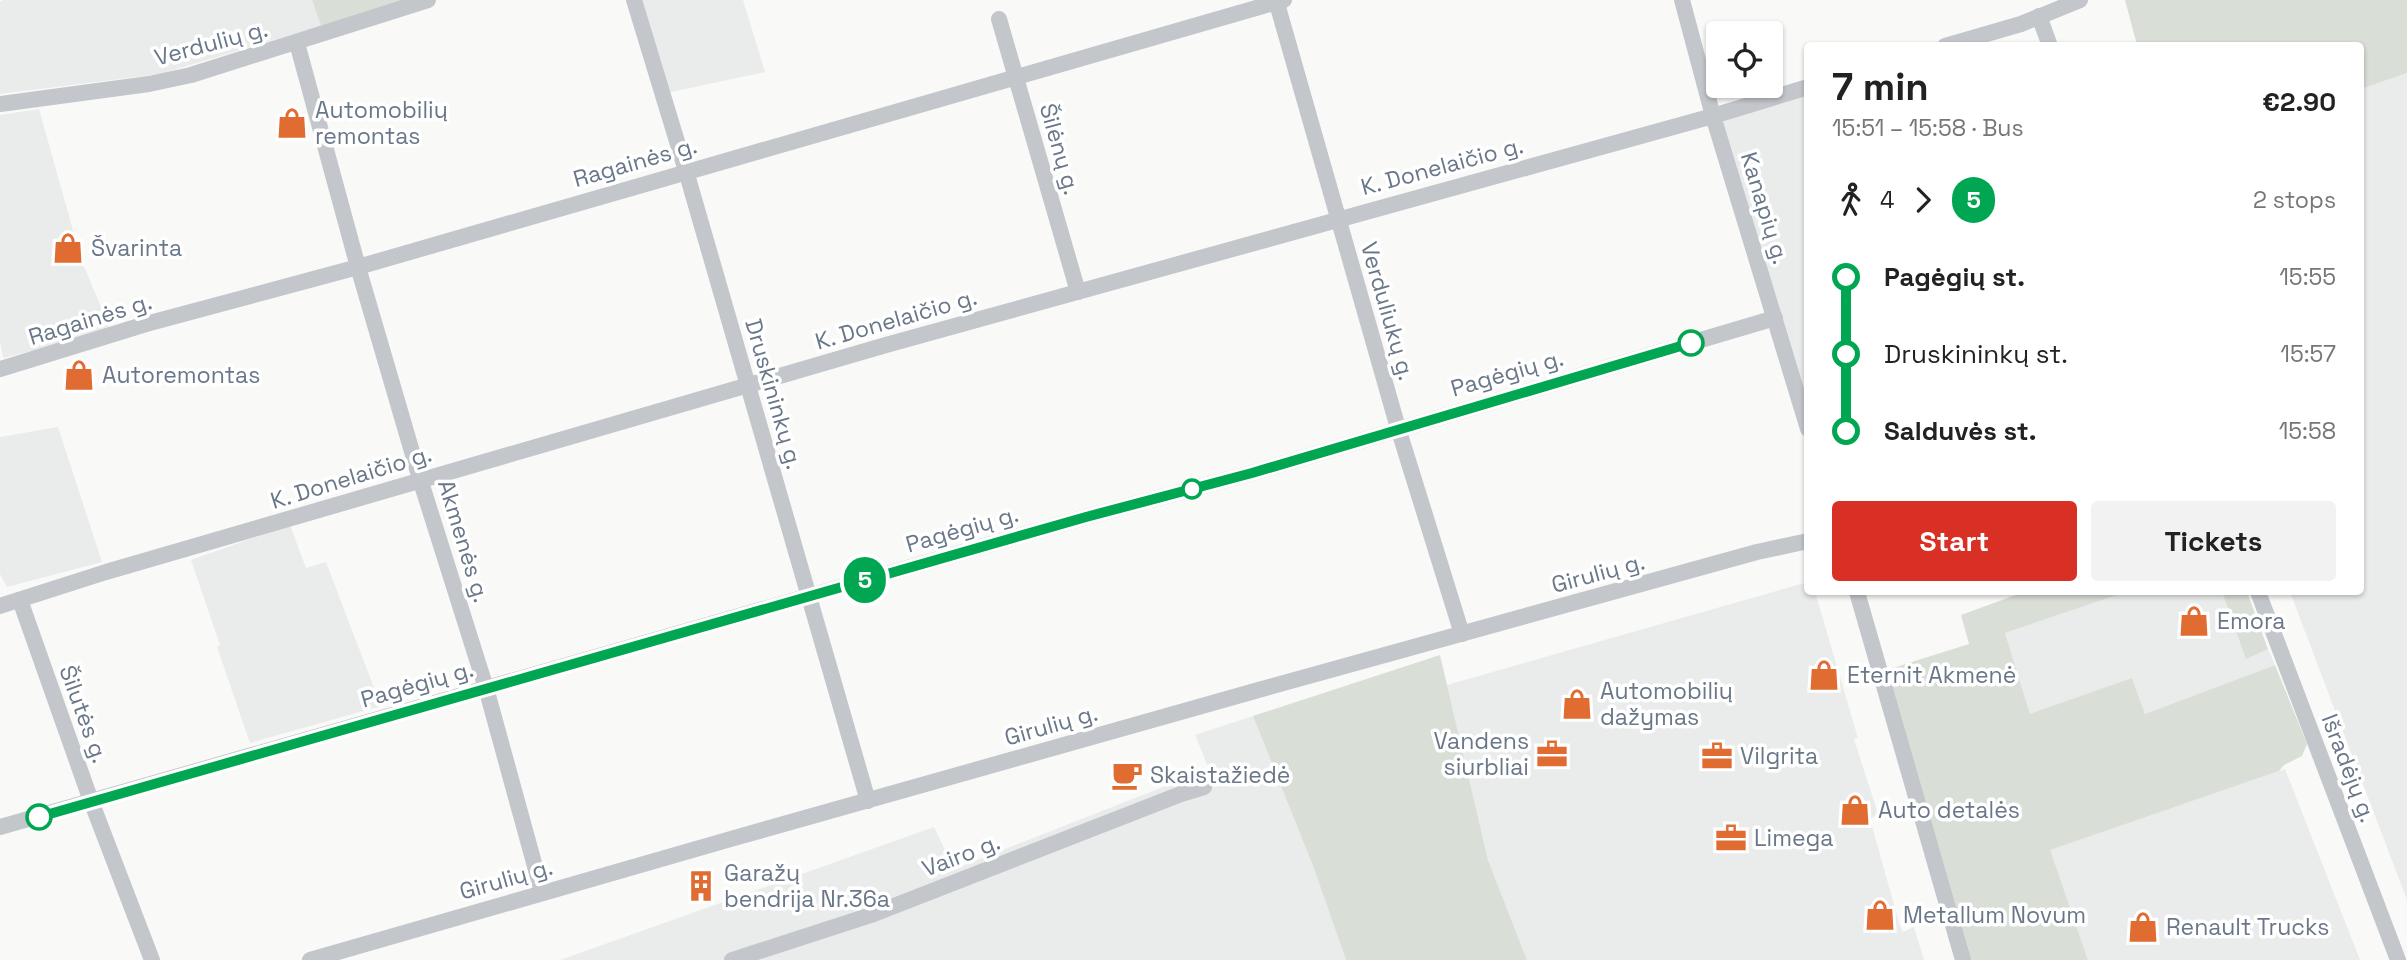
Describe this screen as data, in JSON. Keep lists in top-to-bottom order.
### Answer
{
  "streets": {
    "street": [
      "Verdulių g.",
      "Šilėnų g.",
      "Ragainės g.",
      "K. Donelaičio g.",
      "Kanapių g.",
      "Verduliukų g.",
      "Pagėgių g.",
      "Druskininkų g.",
      "Akmenės g.",
      "Girulių g.",
      "Šilutės g.",
      "Išradėjų g.",
      "Vairo g."
    ]
  },
  "crossings": [
    ["Verdulių g.", "Akmenės g."],
    ["Šilėnų g.", "Ragainės g."],
    ["Šilėnų g.", "K. Donelaičio g."],
    ["Ragainės g.", "Verduliukų g."],
    ["Ragainės g.", "Druskininkų g."],
    ["Ragainės g.", "Akmenės g."],
    ["K. Donelaičio g.", "Kanapių g."],
    ["K. Donelaičio g.", "Verduliukų g."],
    ["K. Donelaičio g.", "Druskininkų g."],
    ["K. Donelaičio g.", "Akmenės g."],
    ["K. Donelaičio g.", "Šilutės g."],
    ["Kanapių g.", "Pagėgių g."],
    ["Verduliukų g.", "Pagėgių g."],
    ["Verduliukų g.", "Girulių g."],
    ["Pagėgių g.", "Druskininkų g."],
    ["Pagėgių g.", "Akmenės g."],
    ["Pagėgių g.", "Šilutės g."],
    ["Druskininkų g.", "Girulių g."],
    ["Akmenės g.", "Girulių g."]
  ],
  "places": {
    "shop": [
      "Automobilių remontas",
      "Švarinta",
      "Autoremontas",
      "Emora",
      "Eternit Akmenė",
      "Automobilių dažymas",
      "Auto detalės",
      "Metallum Novum",
      "Renault Trucks"
    ],
    "office": ["Vandens siurbliai", "Vilgrita", "Limega"],
    "cafe": ["Skaistažiedė"],
    "building": ["Garažų bendrija Nr.36a"]
  },
  "lines": ["bus line 5"],
  "page": {
    "on_map": "5",
    "heading": ["7 min", "15:51 – 15:58 · Bus", "€2.90"],
    "legs": ["4", "5", "2 stops"],
    "list": [
      {
        "name": "Pagėgių st.",
        "value": "15:55"
      },
      {
        "name": "Druskininkų st.",
        "value": "15:57"
      },
      {
        "name": "Salduvės st.",
        "value": "15:58"
      }
    ],
    "buttons": ["Start", "Tickets"]
  }
}
